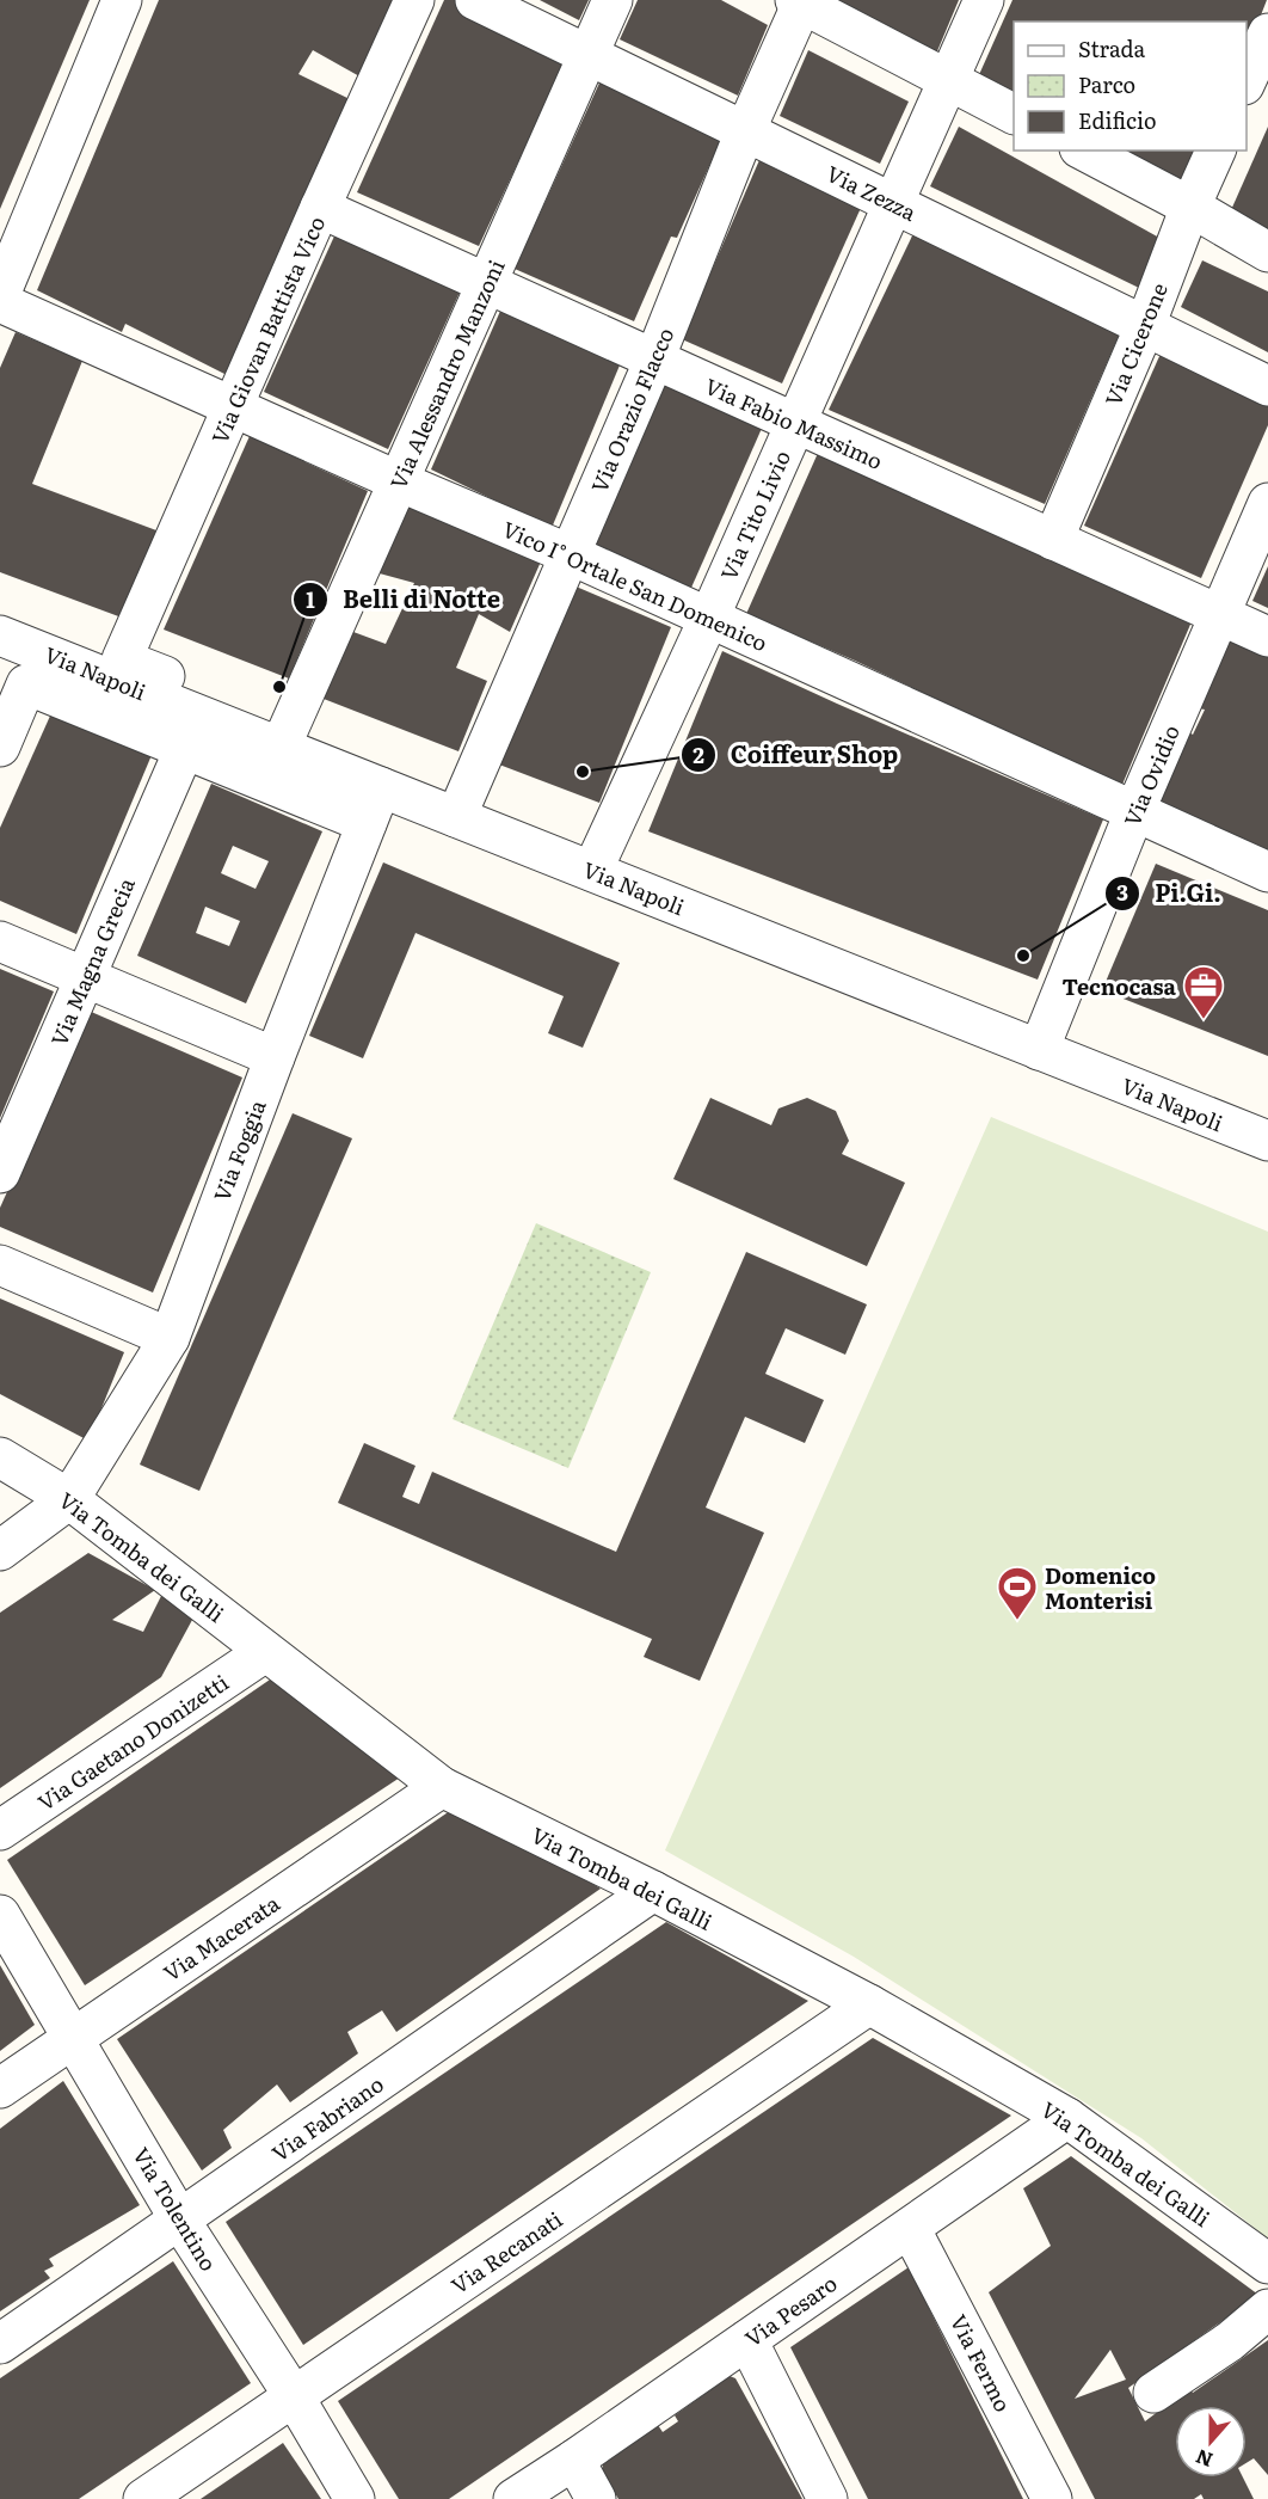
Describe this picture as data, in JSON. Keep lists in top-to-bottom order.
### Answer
{
  "streets": {
    "street": [
      "Via Zezza",
      "Via Giovan Battista Vico",
      "Via Cicerone",
      "Via Alessandro Manzoni",
      "Via Orazio Flacco",
      "Via Fabio Massimo",
      "Via Tito Livio",
      "Vico I° Ortale San Domenico",
      "Via Napoli",
      "Via Ovidio",
      "Via Magna Grecia",
      "Via Foggia",
      "Via Tomba dei Galli",
      "Via Gaetano Donizetti",
      "Via Macerata",
      "Via Fabriano",
      "Via Tolentino",
      "Via Recanati",
      "Via Pesaro",
      "Via Fermo"
    ]
  },
  "crossings": [
    ["Via Zezza", "Via Cicerone"],
    ["Via Zezza", "Via Alessandro Manzoni"],
    ["Via Zezza", "Via Orazio Flacco"],
    ["Via Zezza", "Via Tito Livio"],
    ["Via Giovan Battista Vico", "Via Fabio Massimo"],
    ["Via Giovan Battista Vico", "Vico I° Ortale San Domenico"],
    ["Via Giovan Battista Vico", "Via Napoli"],
    ["Via Cicerone", "Via Fabio Massimo"],
    ["Via Alessandro Manzoni", "Via Fabio Massimo"],
    ["Via Alessandro Manzoni", "Vico I° Ortale San Domenico"],
    ["Via Alessandro Manzoni", "Via Napoli"],
    ["Via Orazio Flacco", "Via Fabio Massimo"],
    ["Via Orazio Flacco", "Vico I° Ortale San Domenico"],
    ["Via Orazio Flacco", "Via Napoli"],
    ["Via Fabio Massimo", "Via Tito Livio"],
    ["Via Fabio Massimo", "Via Ovidio"],
    ["Via Tito Livio", "Vico I° Ortale San Domenico"],
    ["Via Tito Livio", "Via Napoli"],
    ["Vico I° Ortale San Domenico", "Via Ovidio"],
    ["Via Napoli", "Via Ovidio"],
    ["Via Napoli", "Via Magna Grecia"],
    ["Via Napoli", "Via Foggia"],
    ["Via Foggia", "Via Tomba dei Galli"],
    ["Via Tomba dei Galli", "Via Gaetano Donizetti"],
    ["Via Tomba dei Galli", "Via Macerata"],
    ["Via Tomba dei Galli", "Via Fabriano"],
    ["Via Tomba dei Galli", "Via Recanati"],
    ["Via Tomba dei Galli", "Via Pesaro"],
    ["Via Macerata", "Via Tolentino"],
    ["Via Fabriano", "Via Tolentino"],
    ["Via Tolentino", "Via Recanati"],
    ["Via Pesaro", "Via Fermo"]
  ],
  "places": {
    "other": ["Belli di Notte", "Coiffeur Shop", "Pi.Gi."],
    "office": ["Tecnocasa"],
    "sports": ["Domenico Monterisi"]
  },
  "legend": ["Strada", "Parco", "Edificio"],
  "north": "bottom"
}
